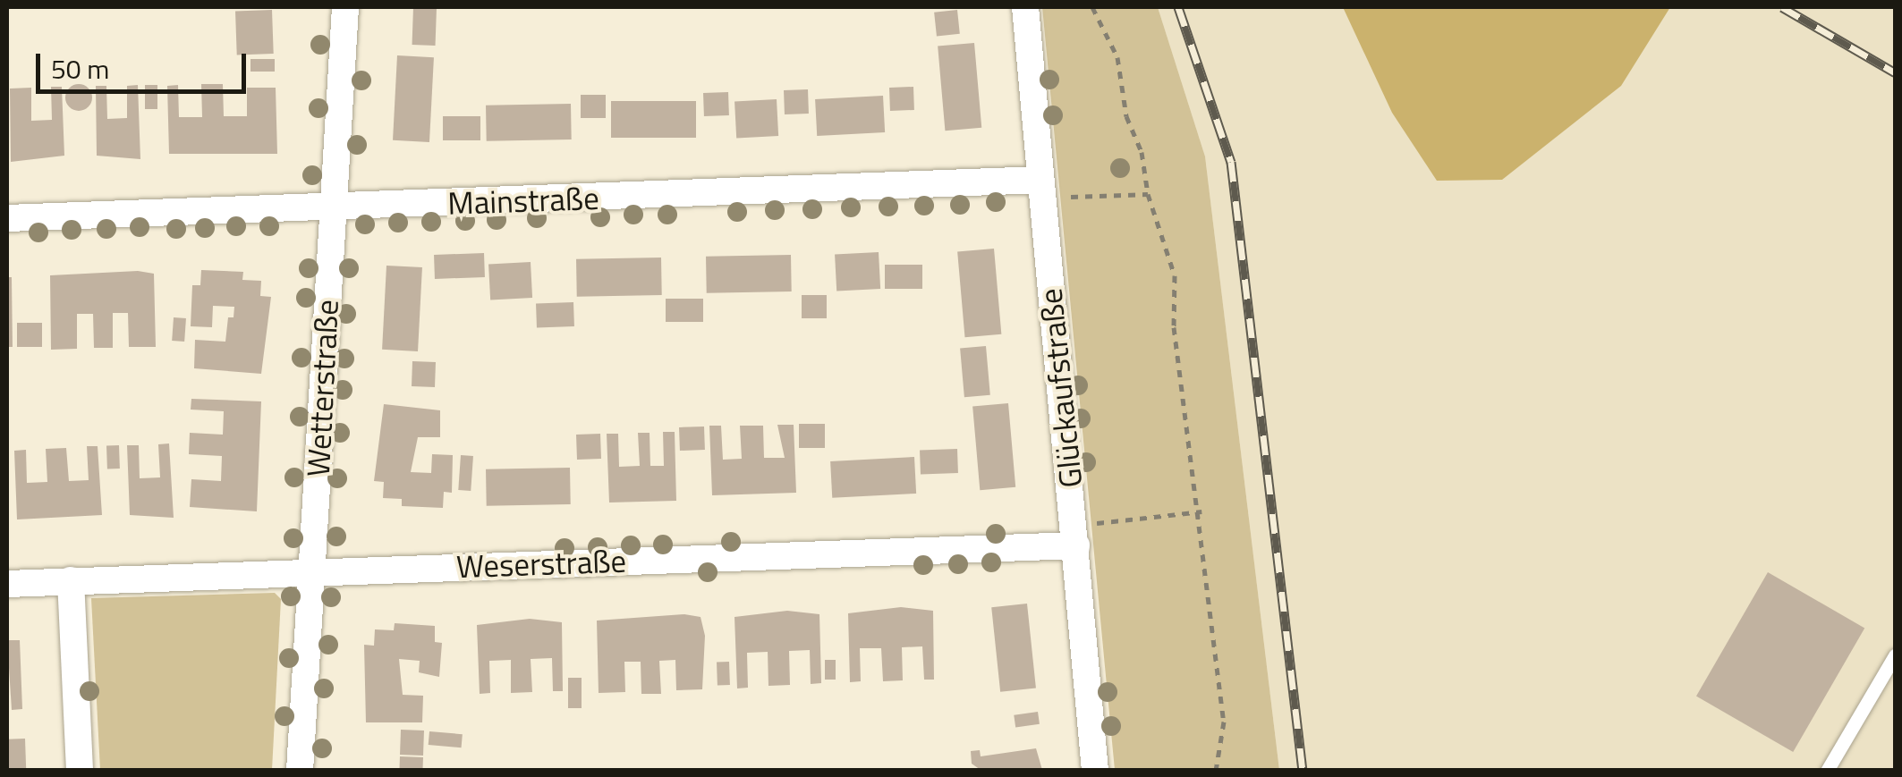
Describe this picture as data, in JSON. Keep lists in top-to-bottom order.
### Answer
{
  "streets": {
    "street": [
      "Mainstraße",
      "Wetterstraße",
      "Glückaufstraße",
      "Weserstraße"
    ]
  },
  "crossings": [
    ["Mainstraße", "Wetterstraße"],
    ["Mainstraße", "Glückaufstraße"],
    ["Wetterstraße", "Weserstraße"],
    ["Glückaufstraße", "Weserstraße"]
  ],
  "scale_bar": "50 m"
}
